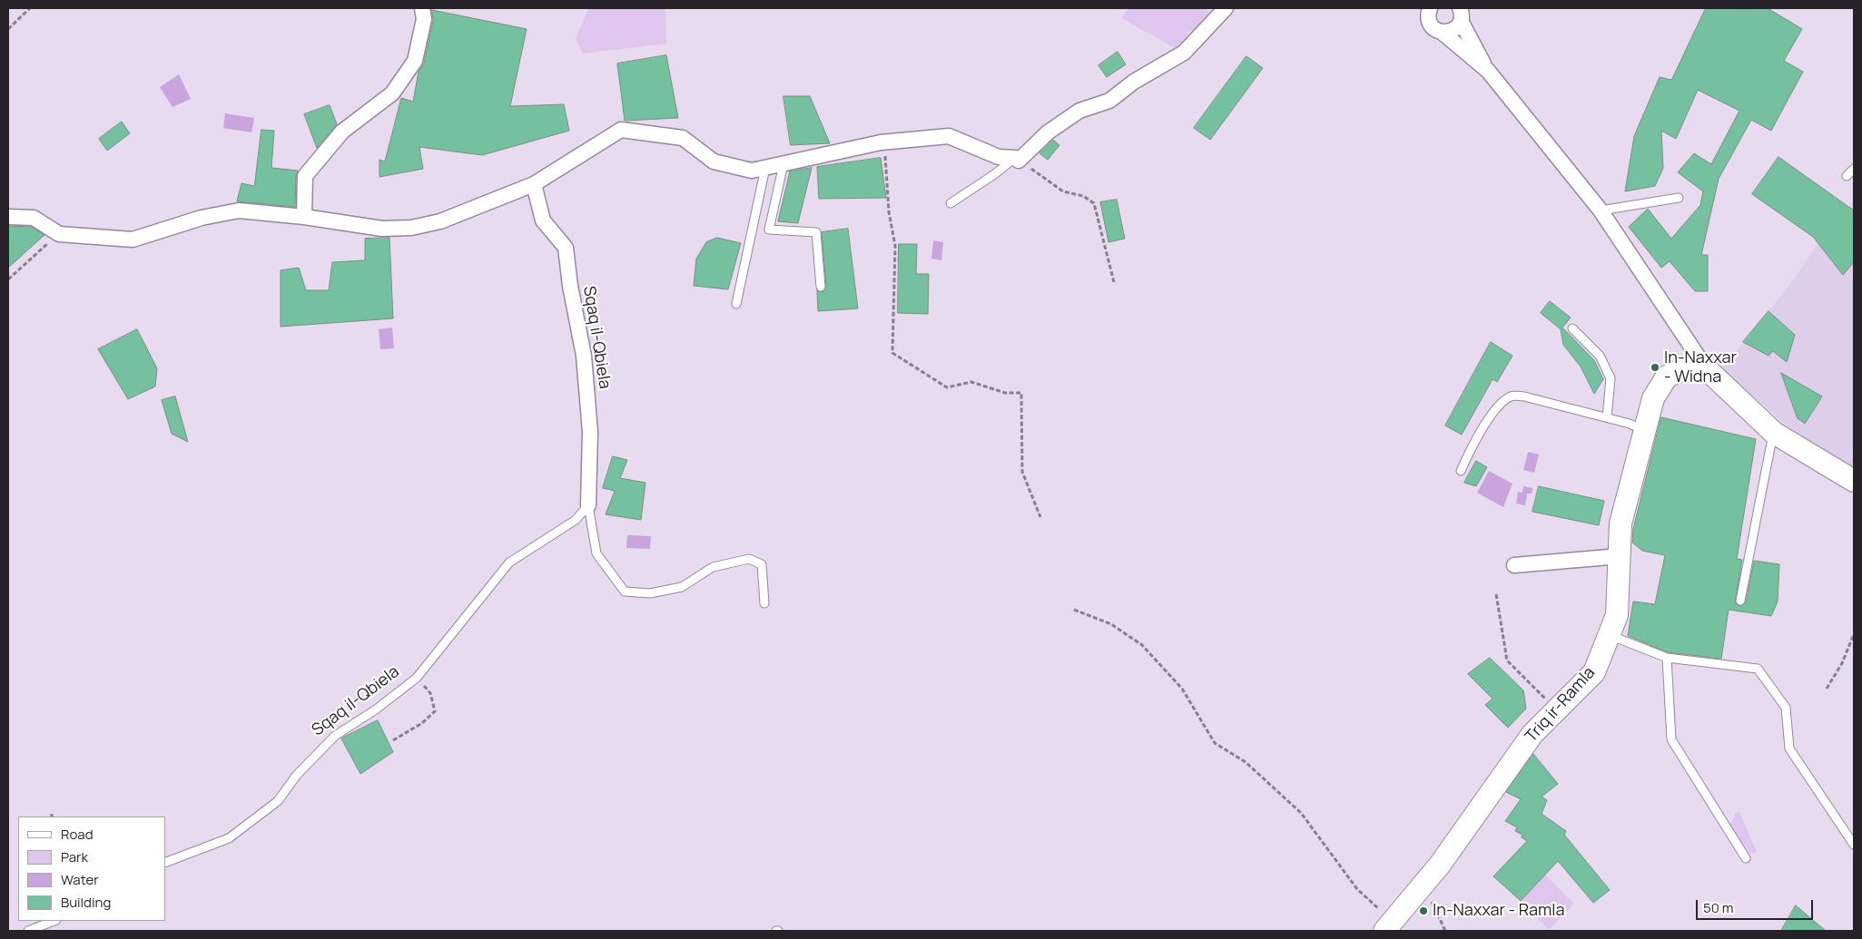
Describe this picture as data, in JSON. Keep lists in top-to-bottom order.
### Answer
{
  "streets": {
    "main road": ["Triq ir-Ramla"],
    "street": ["Sqaq il-Qbiela"]
  },
  "places": ["In-Naxxar - Widna", "In-Naxxar - Ramla"],
  "legend": [
    "Road",
    "Park",
    "Water",
    "Building"
  ],
  "scale_bar": "50 m"
}
